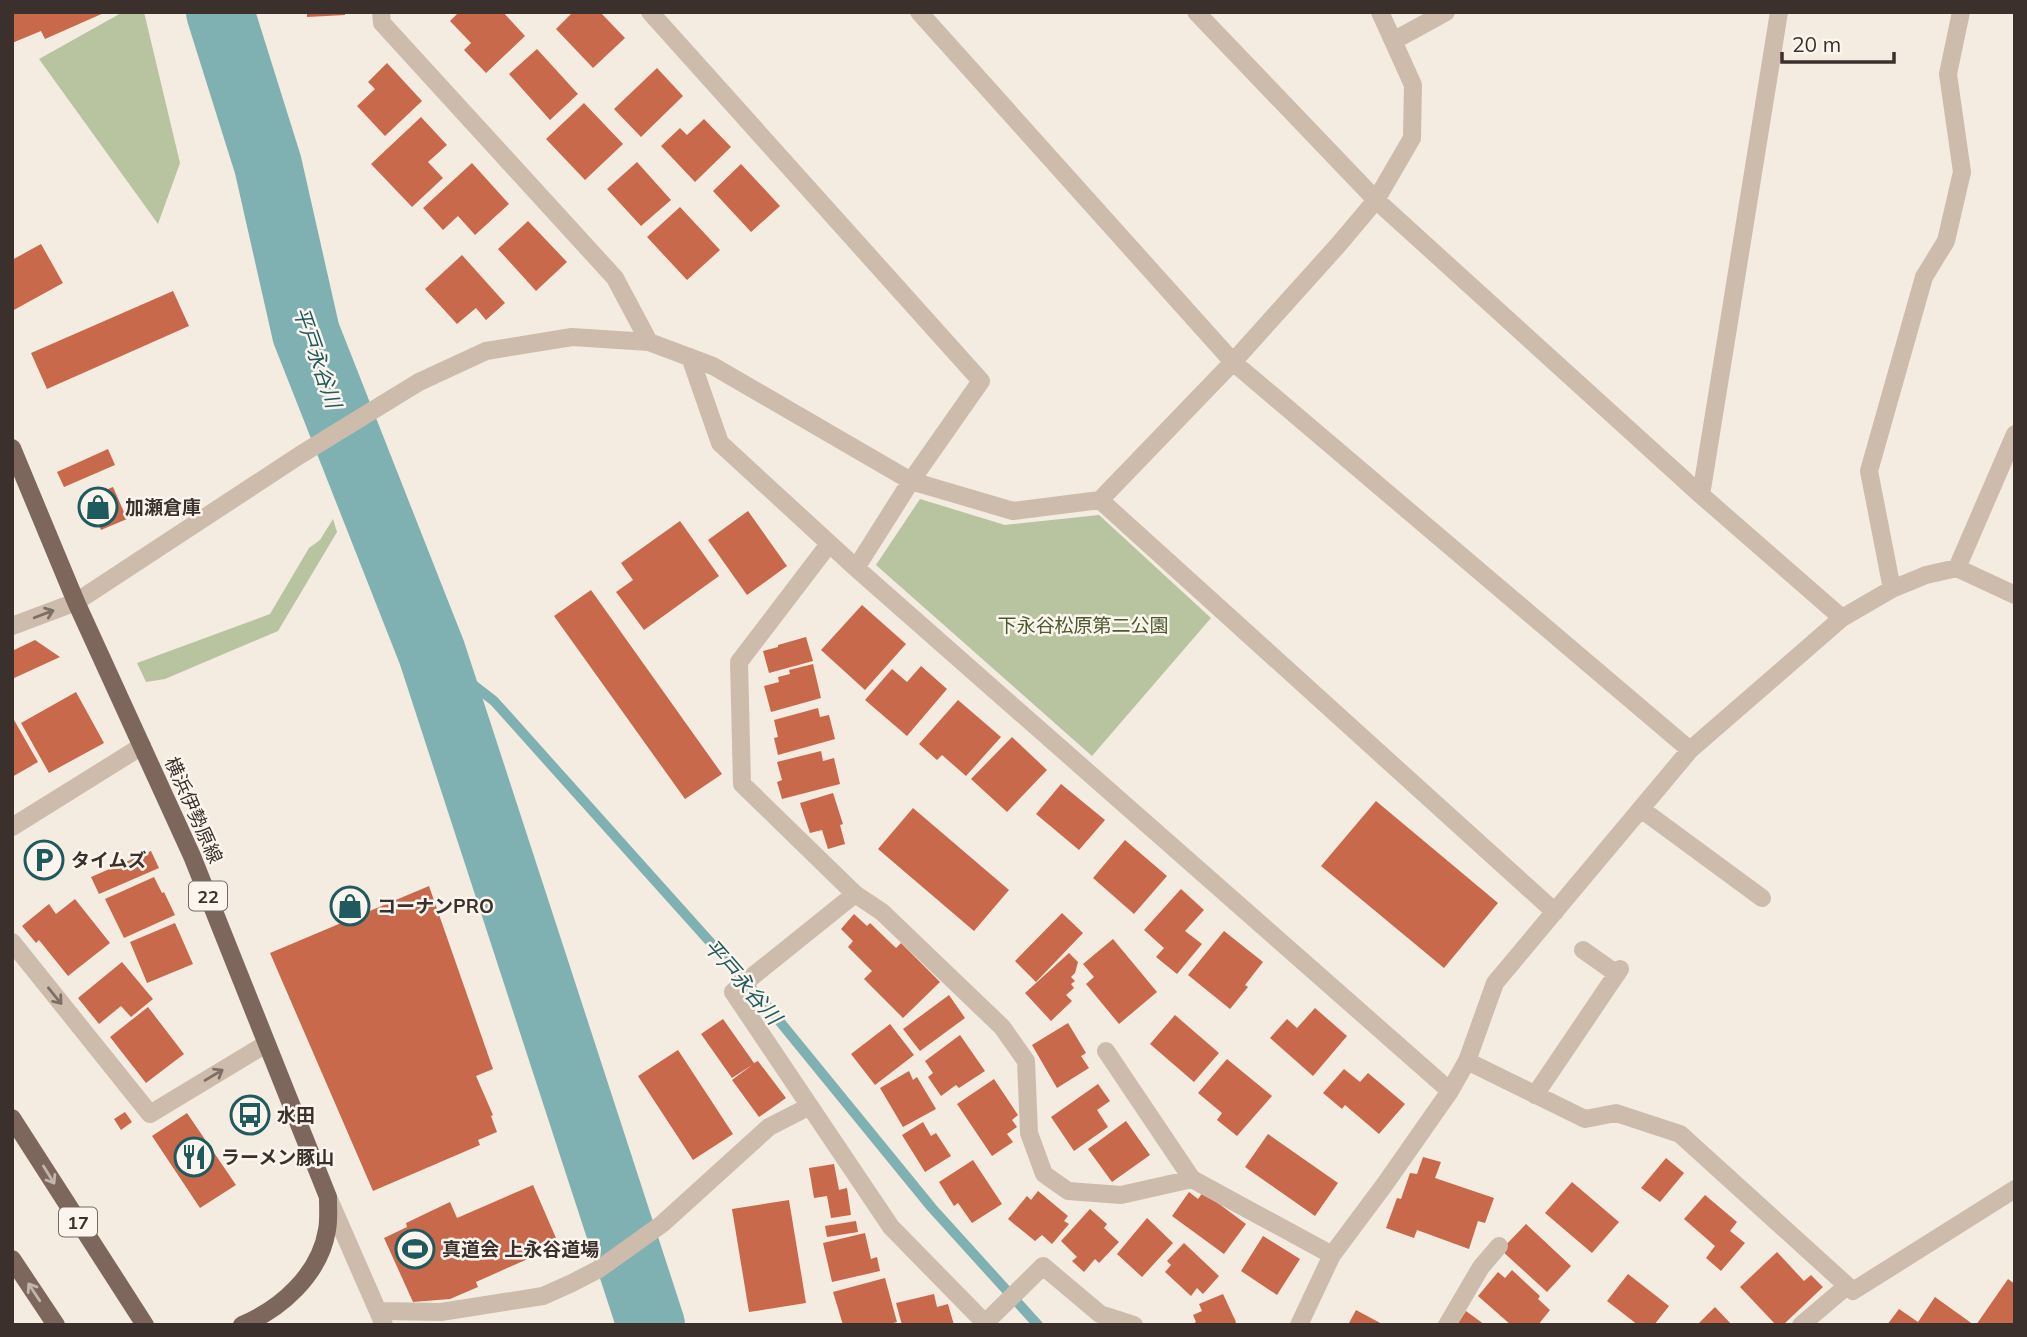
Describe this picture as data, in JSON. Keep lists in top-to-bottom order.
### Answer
{
  "streets": {
    "main road": ["横浜伊勢原線", "22", "17"]
  },
  "water": ["平戸永谷川"],
  "parks": ["下永谷松原第二公園"],
  "places": {
    "shop": ["加瀬倉庫", "コーナンPRO"],
    "parking": ["タイムズ"],
    "bus stop": ["水田"],
    "restaurant": ["ラーメン豚山"],
    "sports": ["真道会 上永谷道場"]
  },
  "scale_bar": "20 m"
}
